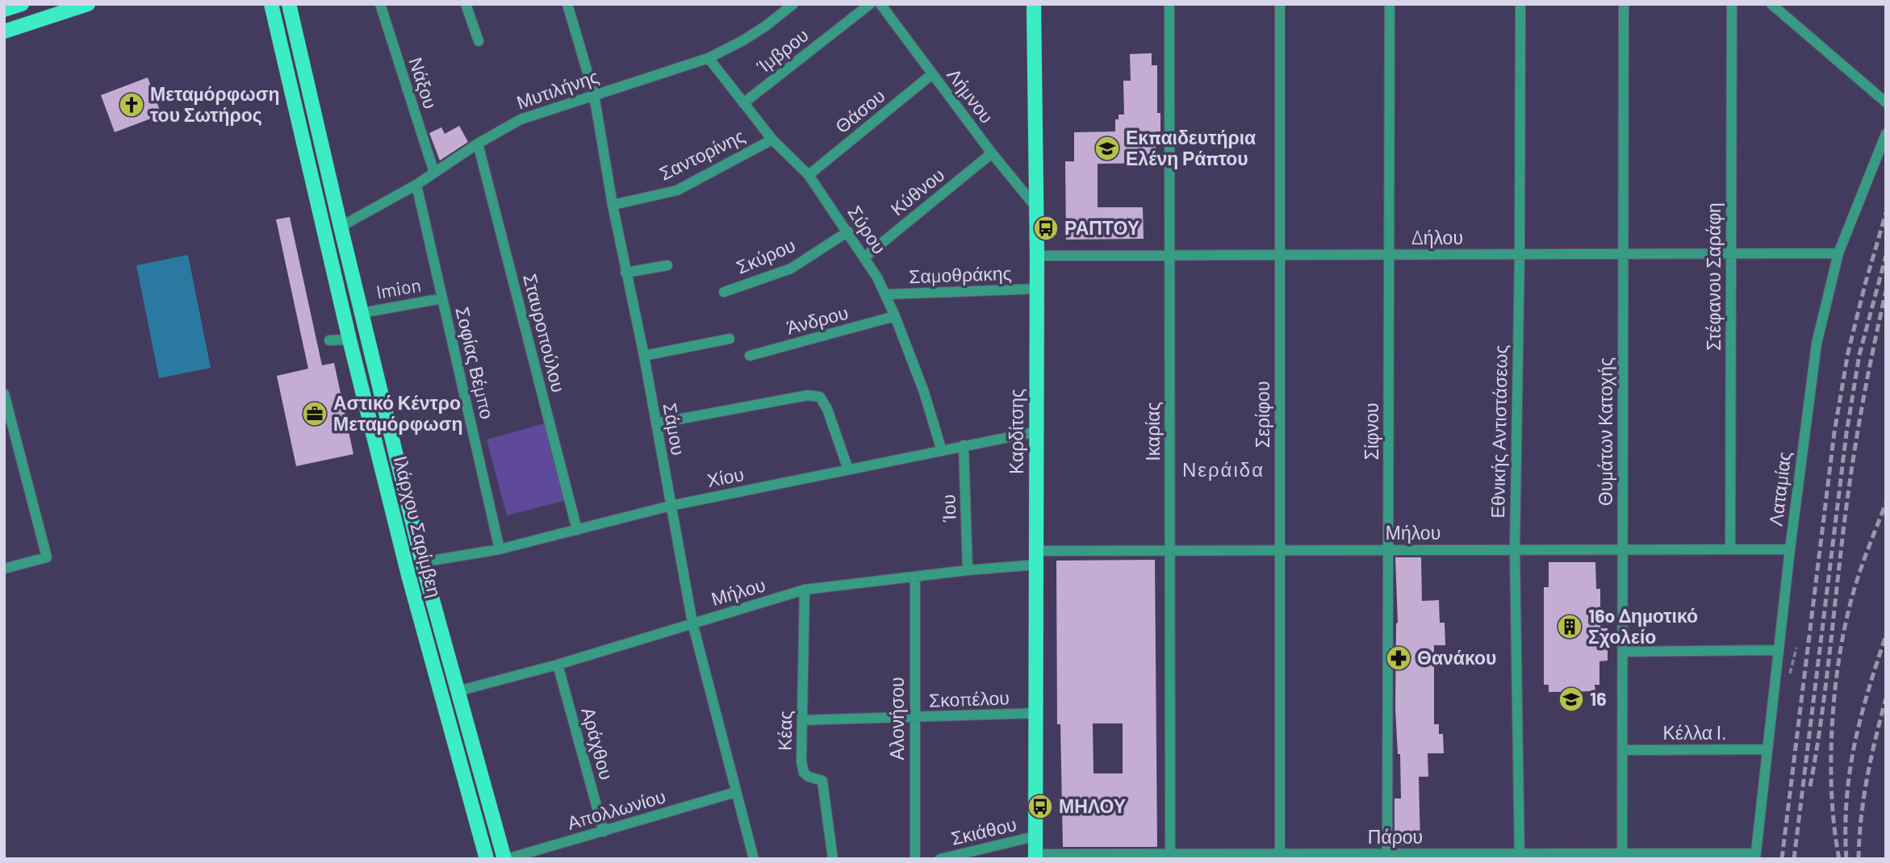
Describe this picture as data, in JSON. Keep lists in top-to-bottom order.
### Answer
{
  "streets": {
    "main road": ["Καρδίτσης", "Ιλάρχου Σαρίμβεη"],
    "street": [
      "Ίμβρου",
      "Νάξου",
      "Μυτιλήνης",
      "Λήμνου",
      "Θάσου",
      "Σαντορίνης",
      "Κύθνου",
      "Σύρου",
      "Δήλου",
      "Σκύρου",
      "Σαμοθράκης",
      "Στέφανου Σαράφη",
      "Imion",
      "Άνδρου",
      "Σταυροπούλου",
      "Σοφίας Βέμπο",
      "Σερίφου",
      "Σάμου",
      "Ικαρίας",
      "Σίφνου",
      "Εθνικής Αντιστάσεως",
      "Θυμάτων Κατοχής",
      "Χίου",
      "Λαταμίας",
      "Ίου",
      "Μήλου",
      "Σκοπέλου",
      "Αλονήσου",
      "Κέας",
      "Κέλλα Ι.",
      "Αράχθου",
      "Απολλωνίου",
      "Σκιάθου",
      "Πάρου"
    ]
  },
  "crossings": [
    ["Ίμβρου", "Σύρου"],
    ["Νάξου", "Μυτιλήνης"],
    ["Μυτιλήνης", "Σύρου"],
    ["Μυτιλήνης", "Σταυροπούλου"],
    ["Μυτιλήνης", "Σοφίας Βέμπο"],
    ["Μυτιλήνης", "Σάμου"],
    ["Μυτιλήνης", "Ιλάρχου Σαρίμβεη"],
    ["Λήμνου", "Θάσου"],
    ["Λήμνου", "Κύθνου"],
    ["Λήμνου", "Καρδίτσης"],
    ["Θάσου", "Σύρου"],
    ["Σαντορίνης", "Σύρου"],
    ["Σαντορίνης", "Σάμου"],
    ["Κύθνου", "Σύρου"],
    ["Σύρου", "Σκύρου"],
    ["Σύρου", "Σαμοθράκης"],
    ["Σύρου", "Άνδρου"],
    ["Σύρου", "Χίου"],
    ["Δήλου", "Στέφανου Σαράφη"],
    ["Δήλου", "Σερίφου"],
    ["Δήλου", "Καρδίτσης"],
    ["Δήλου", "Ικαρίας"],
    ["Δήλου", "Σίφνου"],
    ["Δήλου", "Εθνικής Αντιστάσεως"],
    ["Δήλου", "Θυμάτων Κατοχής"],
    ["Δήλου", "Λαταμίας"],
    ["Σαμοθράκης", "Καρδίτσης"],
    ["Στέφανου Σαράφη", "Μήλου"],
    ["Imion", "Σοφίας Βέμπο"],
    ["Imion", "Ιλάρχου Σαρίμβεη"],
    ["Σταυροπούλου", "Χίου"],
    ["Σοφίας Βέμπο", "Χίου"],
    ["Σερίφου", "Μήλου"],
    ["Σερίφου", "Πάρου"],
    ["Σάμου", "Χίου"],
    ["Σάμου", "Μήλου"],
    ["Σάμου", "Απολλωνίου"],
    ["Καρδίτσης", "Χίου"],
    ["Καρδίτσης", "Μήλου"],
    ["Καρδίτσης", "Σκοπέλου"],
    ["Καρδίτσης", "Σκιάθου"],
    ["Καρδίτσης", "Πάρου"],
    ["Ικαρίας", "Μήλου"],
    ["Ικαρίας", "Πάρου"],
    ["Σίφνου", "Μήλου"],
    ["Σίφνου", "Πάρου"],
    ["Εθνικής Αντιστάσεως", "Μήλου"],
    ["Εθνικής Αντιστάσεως", "Πάρου"],
    ["Θυμάτων Κατοχής", "Μήλου"],
    ["Θυμάτων Κατοχής", "Κέλλα Ι."],
    ["Θυμάτων Κατοχής", "Πάρου"],
    ["Χίου", "Ίου"],
    ["Χίου", "Ιλάρχου Σαρίμβεη"],
    ["Λαταμίας", "Μήλου"],
    ["Λαταμίας", "Κέλλα Ι."],
    ["Λαταμίας", "Πάρου"],
    ["Ίου", "Μήλου"],
    ["Ιλάρχου Σαρίμβεη", "Μήλου"],
    ["Ιλάρχου Σαρίμβεη", "Απολλωνίου"],
    ["Μήλου", "Αλονήσου"],
    ["Μήλου", "Κέας"],
    ["Μήλου", "Αράχθου"],
    ["Σκοπέλου", "Αλονήσου"],
    ["Σκοπέλου", "Κέας"],
    ["Αράχθου", "Απολλωνίου"]
  ],
  "districts": ["Νεράιδα"],
  "places": {
    "church": ["Μεταμόρφωση του Σωτήρος"],
    "school or university": ["Εκπαιδευτήρια Ελένη Ράπτου", "16"],
    "bus stop": ["ΡΑΠΤΟΥ", "ΜΗΛΟΥ"],
    "office": ["Αστικό Κέντρο Μεταμόρφωση"],
    "building": ["16o Δημοτικό Σχολείο"],
    "pharmacy": ["Θανάκου"]
  }
}
